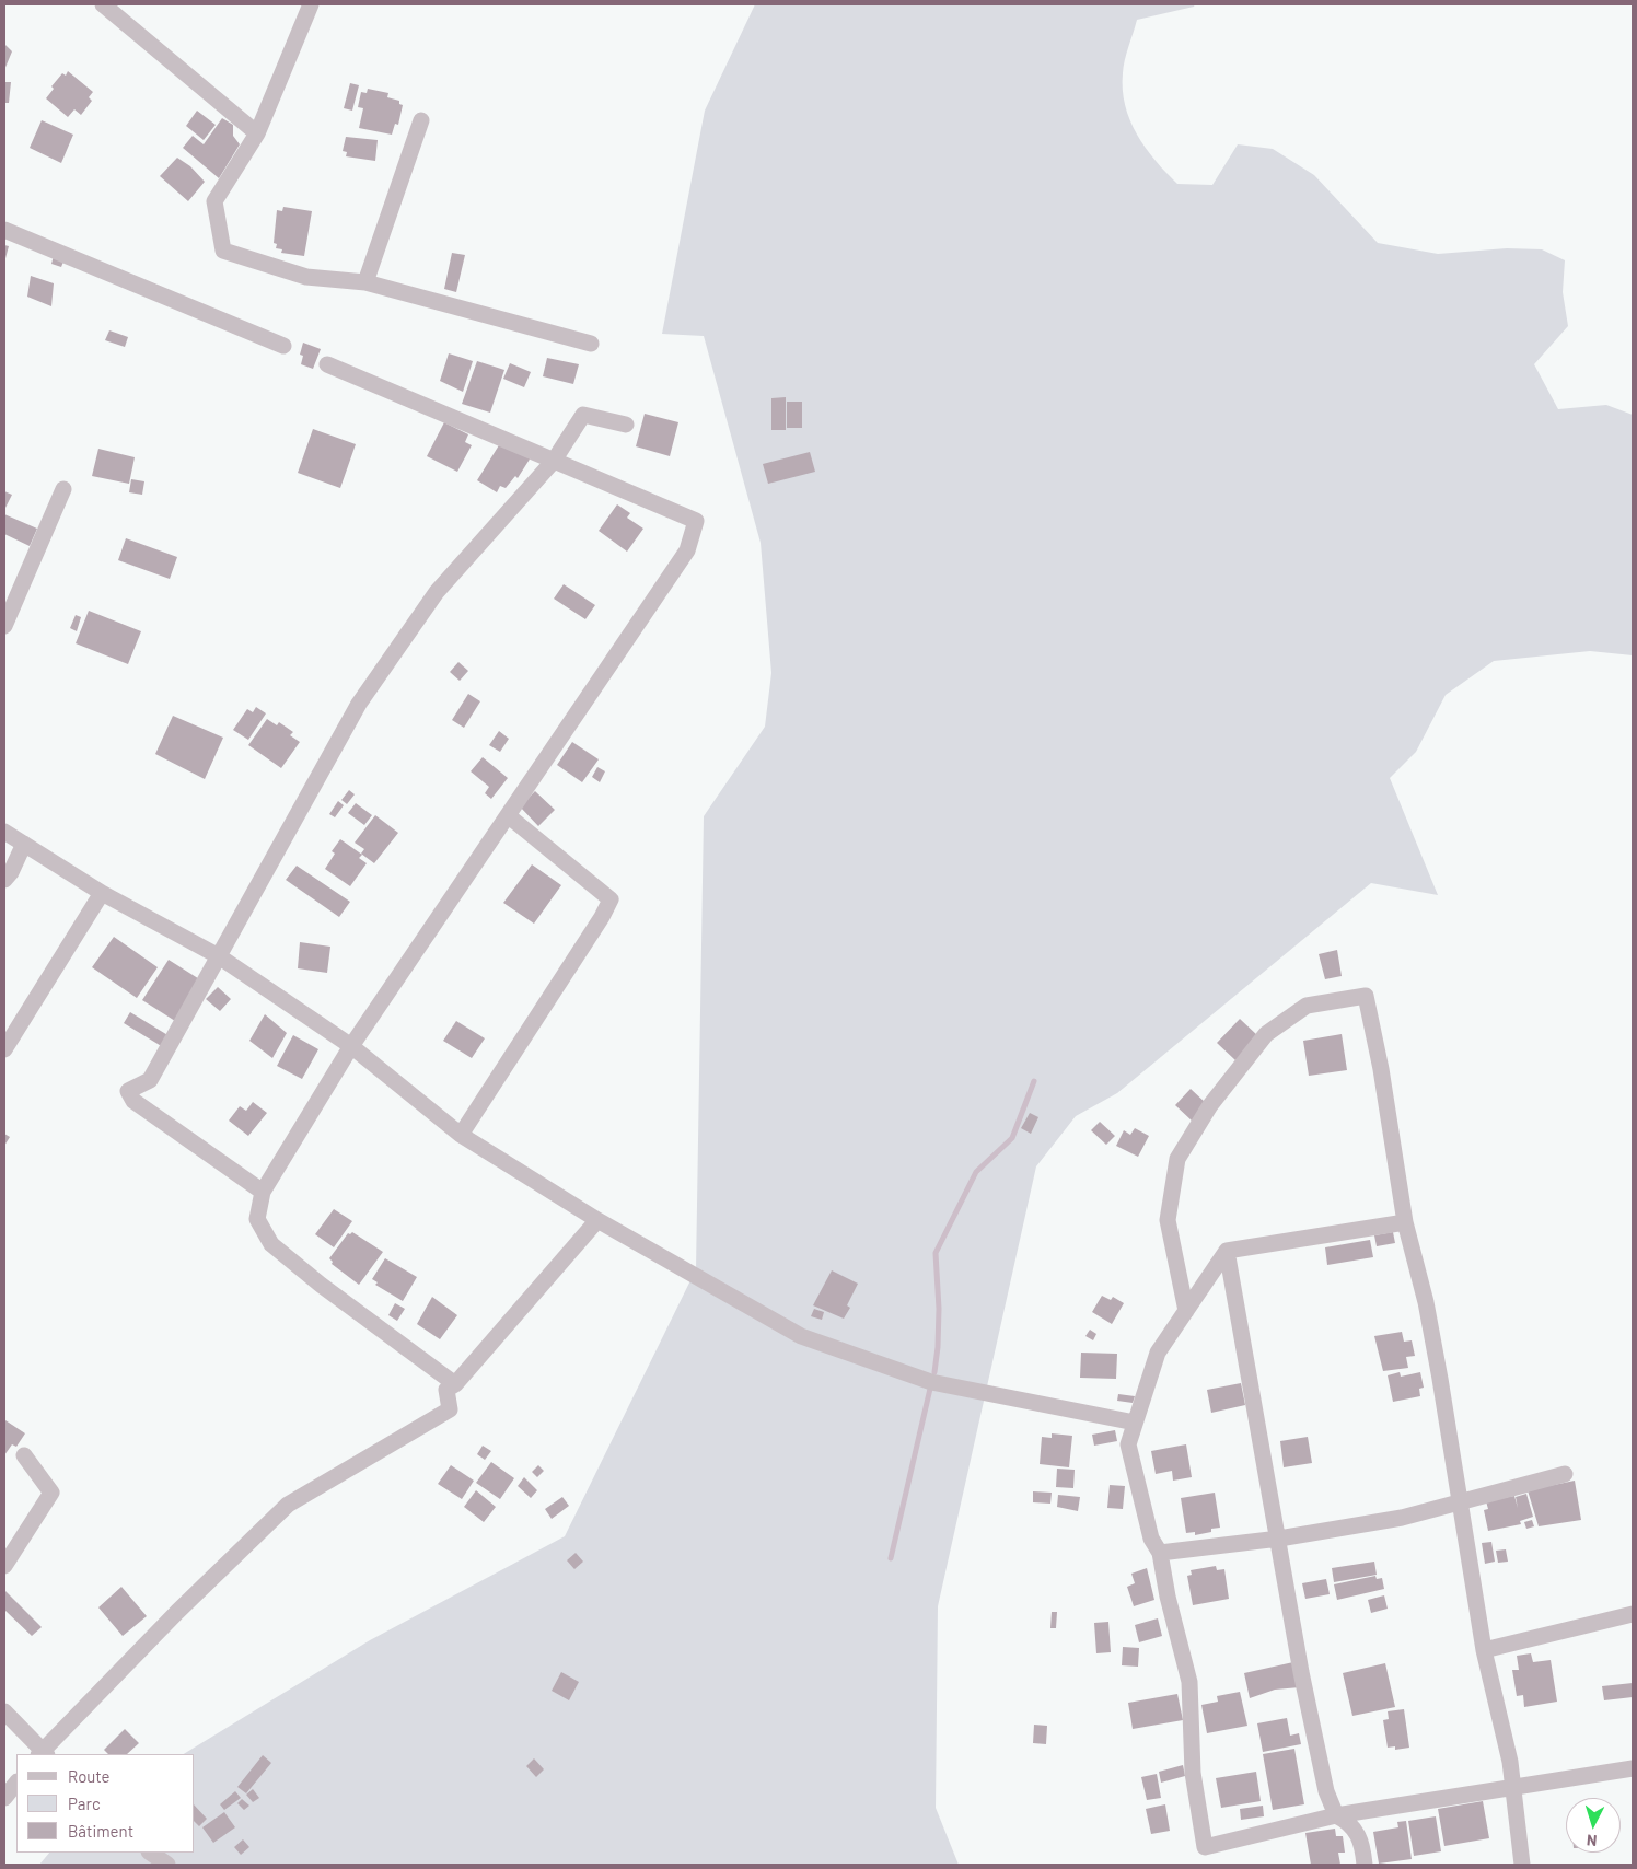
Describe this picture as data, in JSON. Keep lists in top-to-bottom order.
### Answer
{
  "legend": ["Route", "Parc", "Bâtiment"],
  "north": "bottom"
}
